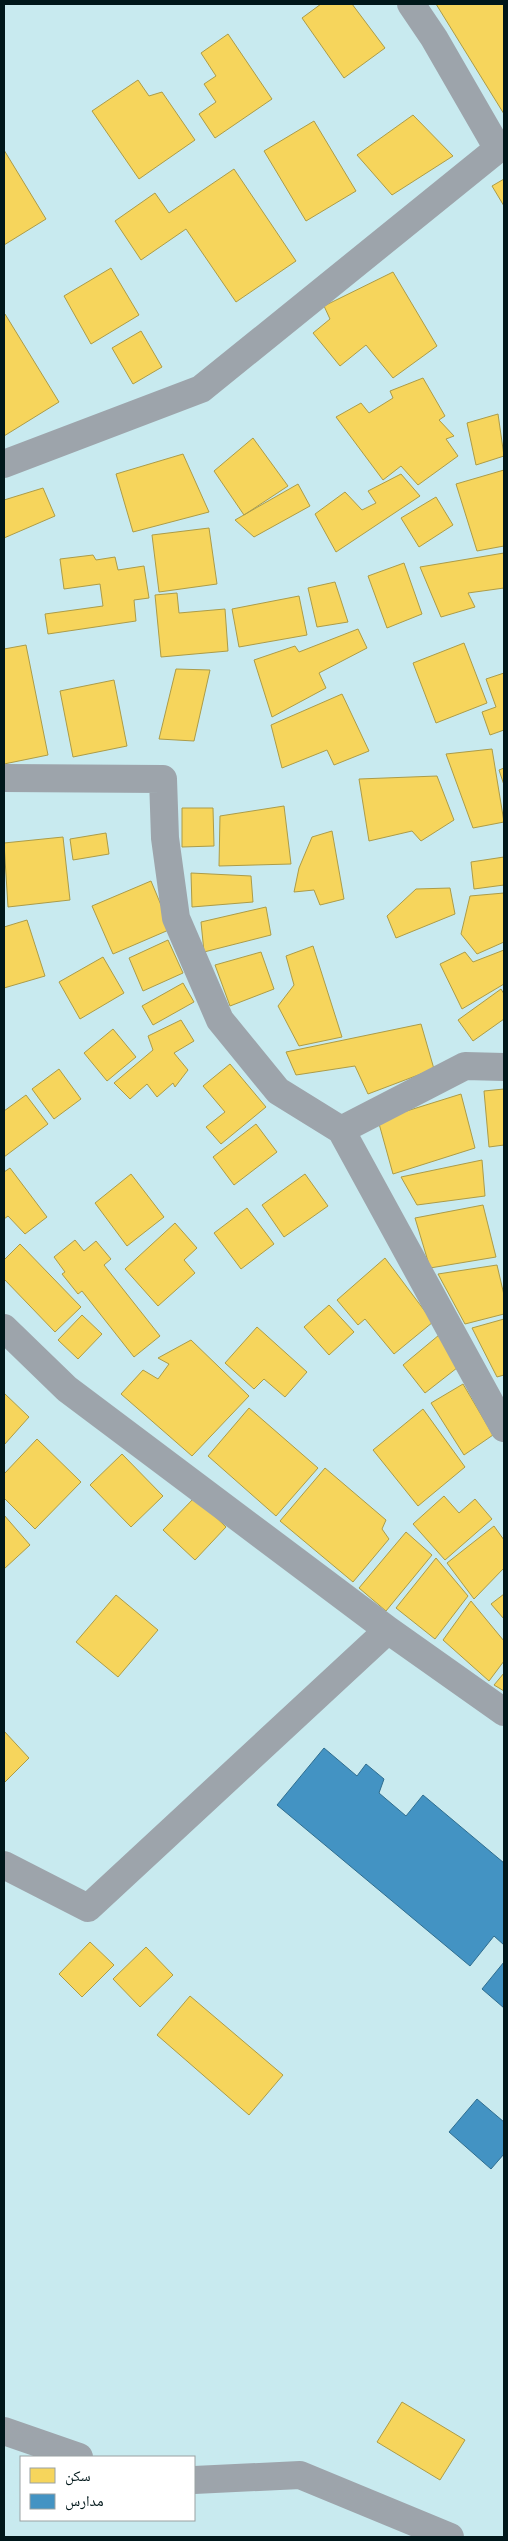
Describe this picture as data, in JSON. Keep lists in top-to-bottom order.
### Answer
{
  "legend": ["سكن", "مدارس"]
}
